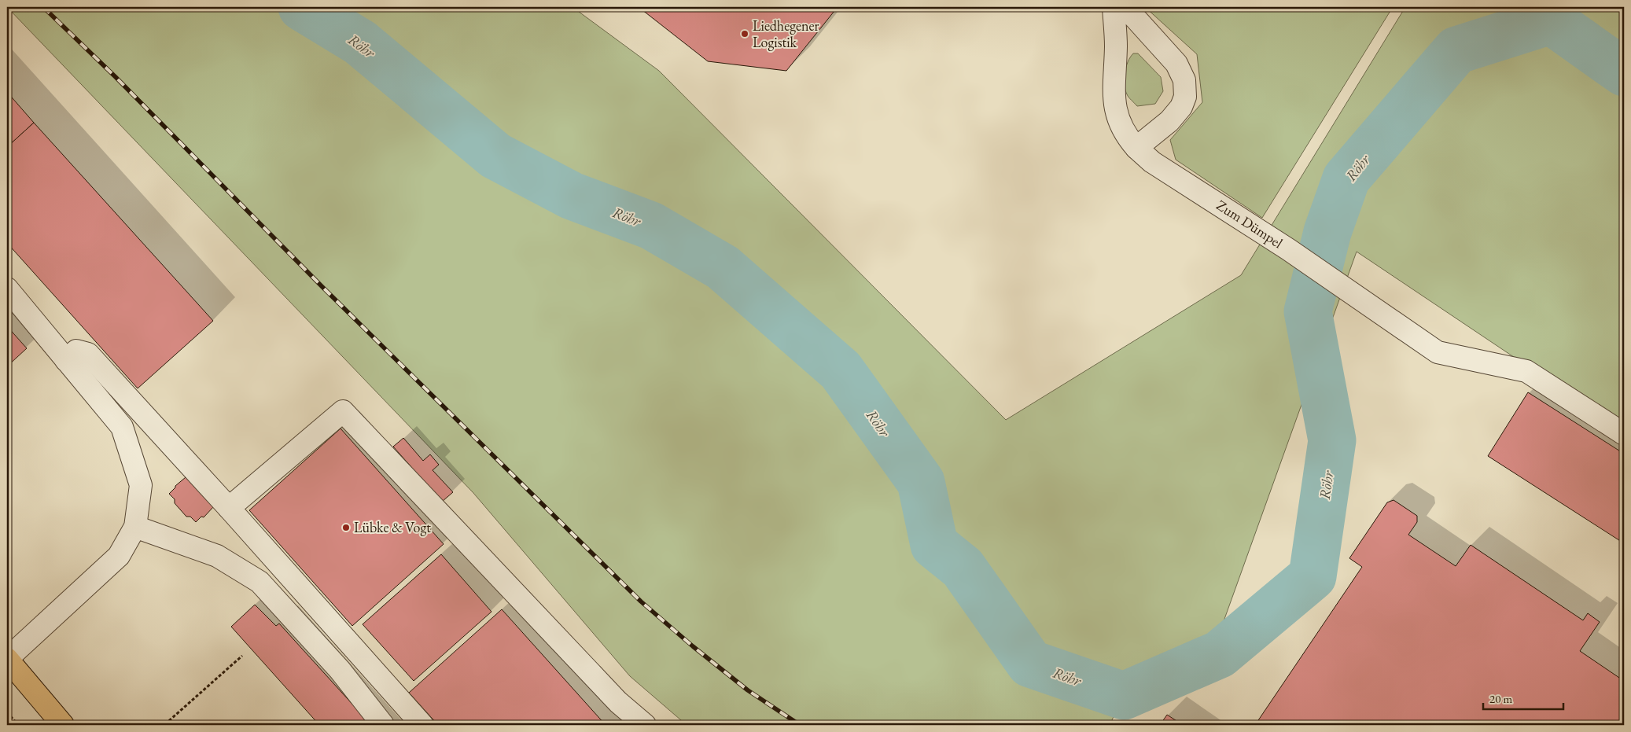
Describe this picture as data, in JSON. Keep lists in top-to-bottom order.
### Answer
{
  "streets": {
    "street": ["Zum Dümpel"]
  },
  "water": ["Röhr"],
  "places": ["Liedhegener Logistik", "Lübke & Vogt"],
  "scale_bar": "20 m"
}
